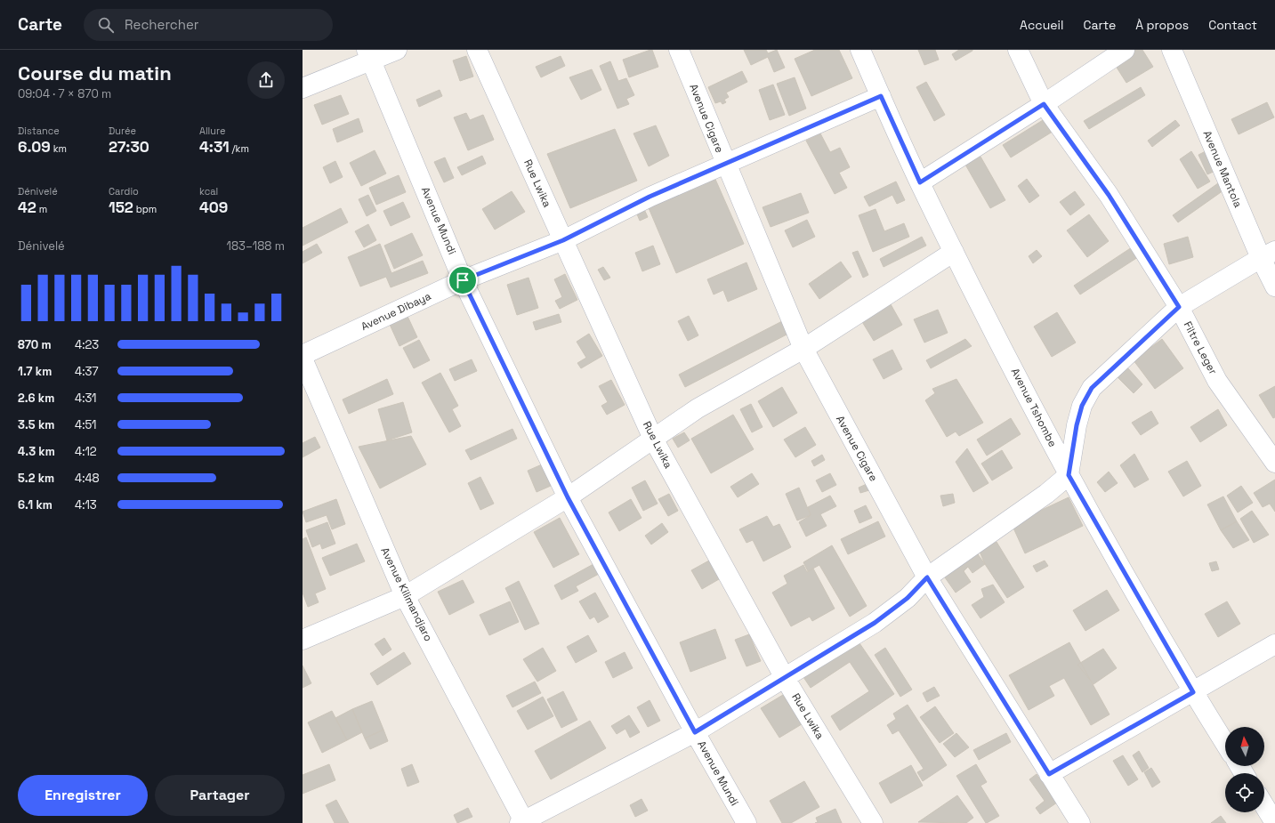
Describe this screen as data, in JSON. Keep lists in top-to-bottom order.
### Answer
{
  "streets": {
    "street": [
      "Avenue Cigare",
      "Avenue Mantola",
      "Rue Lwika",
      "Avenue Mundi",
      "Avenue Dibaya",
      "Filtre Leger",
      "Avenue Tshombe",
      "Avenue Kilimandjaro"
    ]
  },
  "crossings": [
    ["Avenue Cigare", "Avenue Dibaya"],
    ["Rue Lwika", "Avenue Dibaya"],
    ["Avenue Mundi", "Avenue Dibaya"],
    ["Avenue Dibaya", "Avenue Tshombe"]
  ],
  "north": "top",
  "page": {
    "header": "Carte",
    "search": "Rechercher",
    "nav": [
      "Accueil",
      "Carte",
      "À propos",
      "Contact"
    ],
    "heading": ["Course du matin", "09:04 · 7 × 870 m"],
    "stats": [
      ["Distance", "6.09 km"],
      ["Durée", "27:30"],
      ["Allure", "4:31 /km"],
      ["Dénivelé", "42 m"],
      ["Cardio", "152 bpm"],
      ["kcal", "409"]
    ],
    "chart": ["Dénivelé", "183–188 m"],
    "list": [
      {
        "name": "870 m",
        "note": "4:23"
      },
      {
        "name": "1.7 km",
        "note": "4:37"
      },
      {
        "name": "2.6 km",
        "note": "4:31"
      },
      {
        "name": "3.5 km",
        "note": "4:51"
      },
      {
        "name": "4.3 km",
        "note": "4:12"
      },
      {
        "name": "5.2 km",
        "note": "4:48"
      },
      {
        "name": "6.1 km",
        "note": "4:13"
      }
    ],
    "buttons": ["Enregistrer", "Partager"]
  }
}
